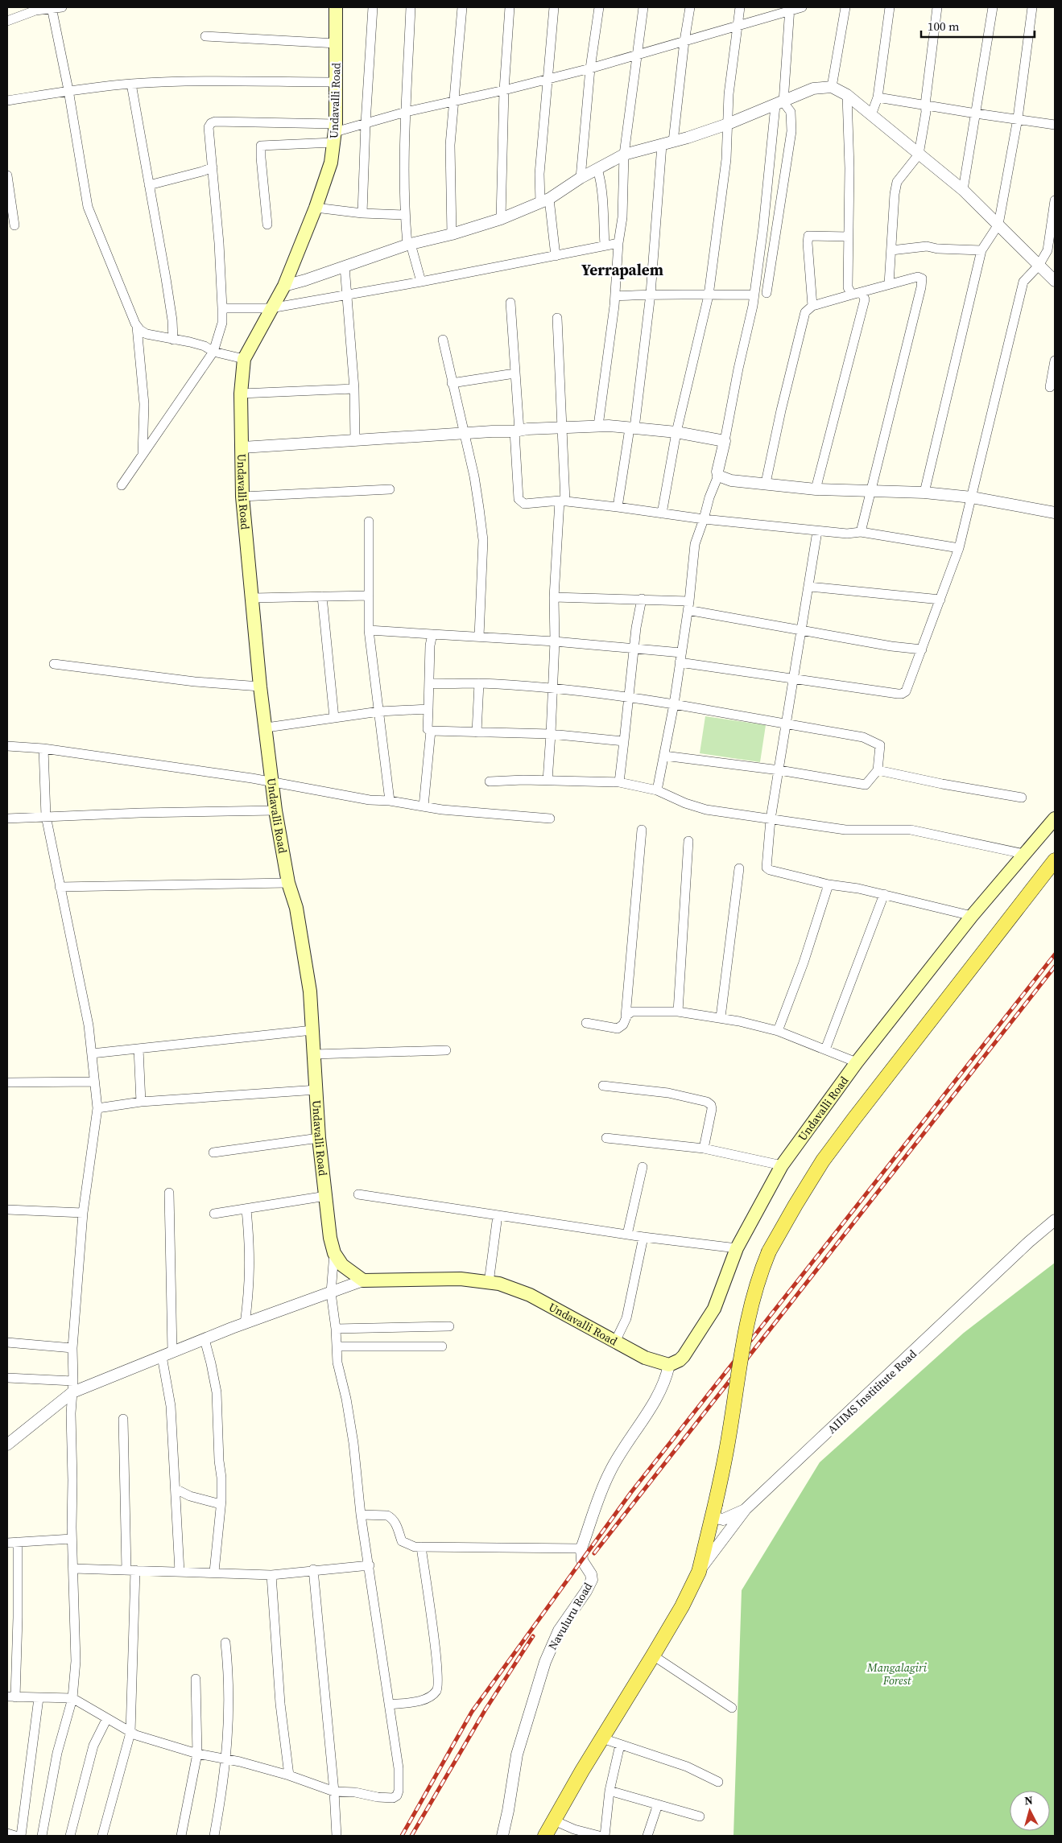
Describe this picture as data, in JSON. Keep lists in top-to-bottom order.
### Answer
{
  "streets": {
    "main road": ["Undavalli Road"],
    "street": ["AIIIMS Instititute Road", "Navuluru Road"]
  },
  "districts": ["Yerrapalem"],
  "parks": ["Mangalagiri Forest"],
  "scale_bar": "100 m",
  "north": "top"
}
